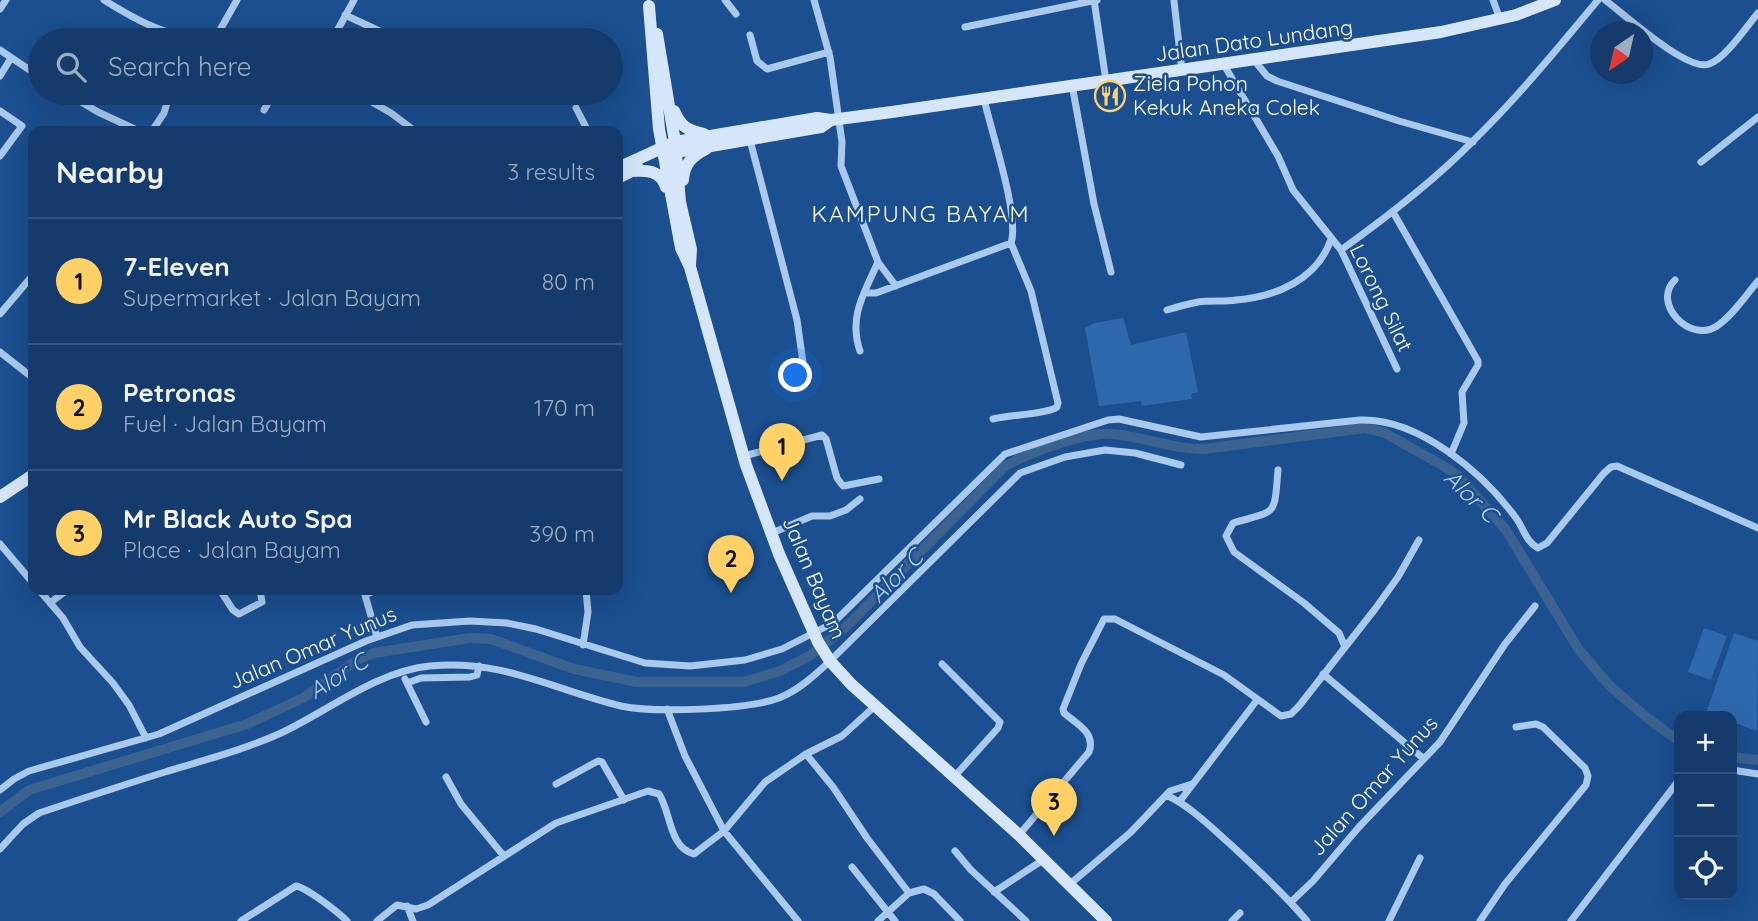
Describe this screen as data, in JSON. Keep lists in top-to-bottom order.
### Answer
{
  "streets": {
    "main road": ["Jalan Dato Lundang", "Jalan Bayam"],
    "street": ["Lorong Silat", "Jalan Omar Yunus"]
  },
  "crossings": [
    ["Jalan Dato Lundang", "Lorong Silat"],
    ["Jalan Dato Lundang", "Jalan Bayam"],
    ["Jalan Bayam", "Jalan Omar Yunus"]
  ],
  "districts": ["KAMPUNG BAYAM"],
  "water": ["Alor C"],
  "places": {
    "restaurant": ["Ziela Pohon Kekuk Aneka Colek"]
  },
  "north": "bottom left",
  "page": {
    "search": "Search here",
    "heading": ["Nearby", "3 results"],
    "list": [
      {
        "mark": "1",
        "name": "7-Eleven",
        "note": "Supermarket · Jalan Bayam",
        "value": "80 m"
      },
      {
        "mark": "2",
        "name": "Petronas",
        "note": "Fuel · Jalan Bayam",
        "value": "170 m"
      },
      {
        "mark": "3",
        "name": "Mr Black Auto Spa",
        "note": "Place · Jalan Bayam",
        "value": "390 m"
      }
    ],
    "pins": ["1", "2", "3"],
    "map_buttons": ["+", "−"]
  }
}
